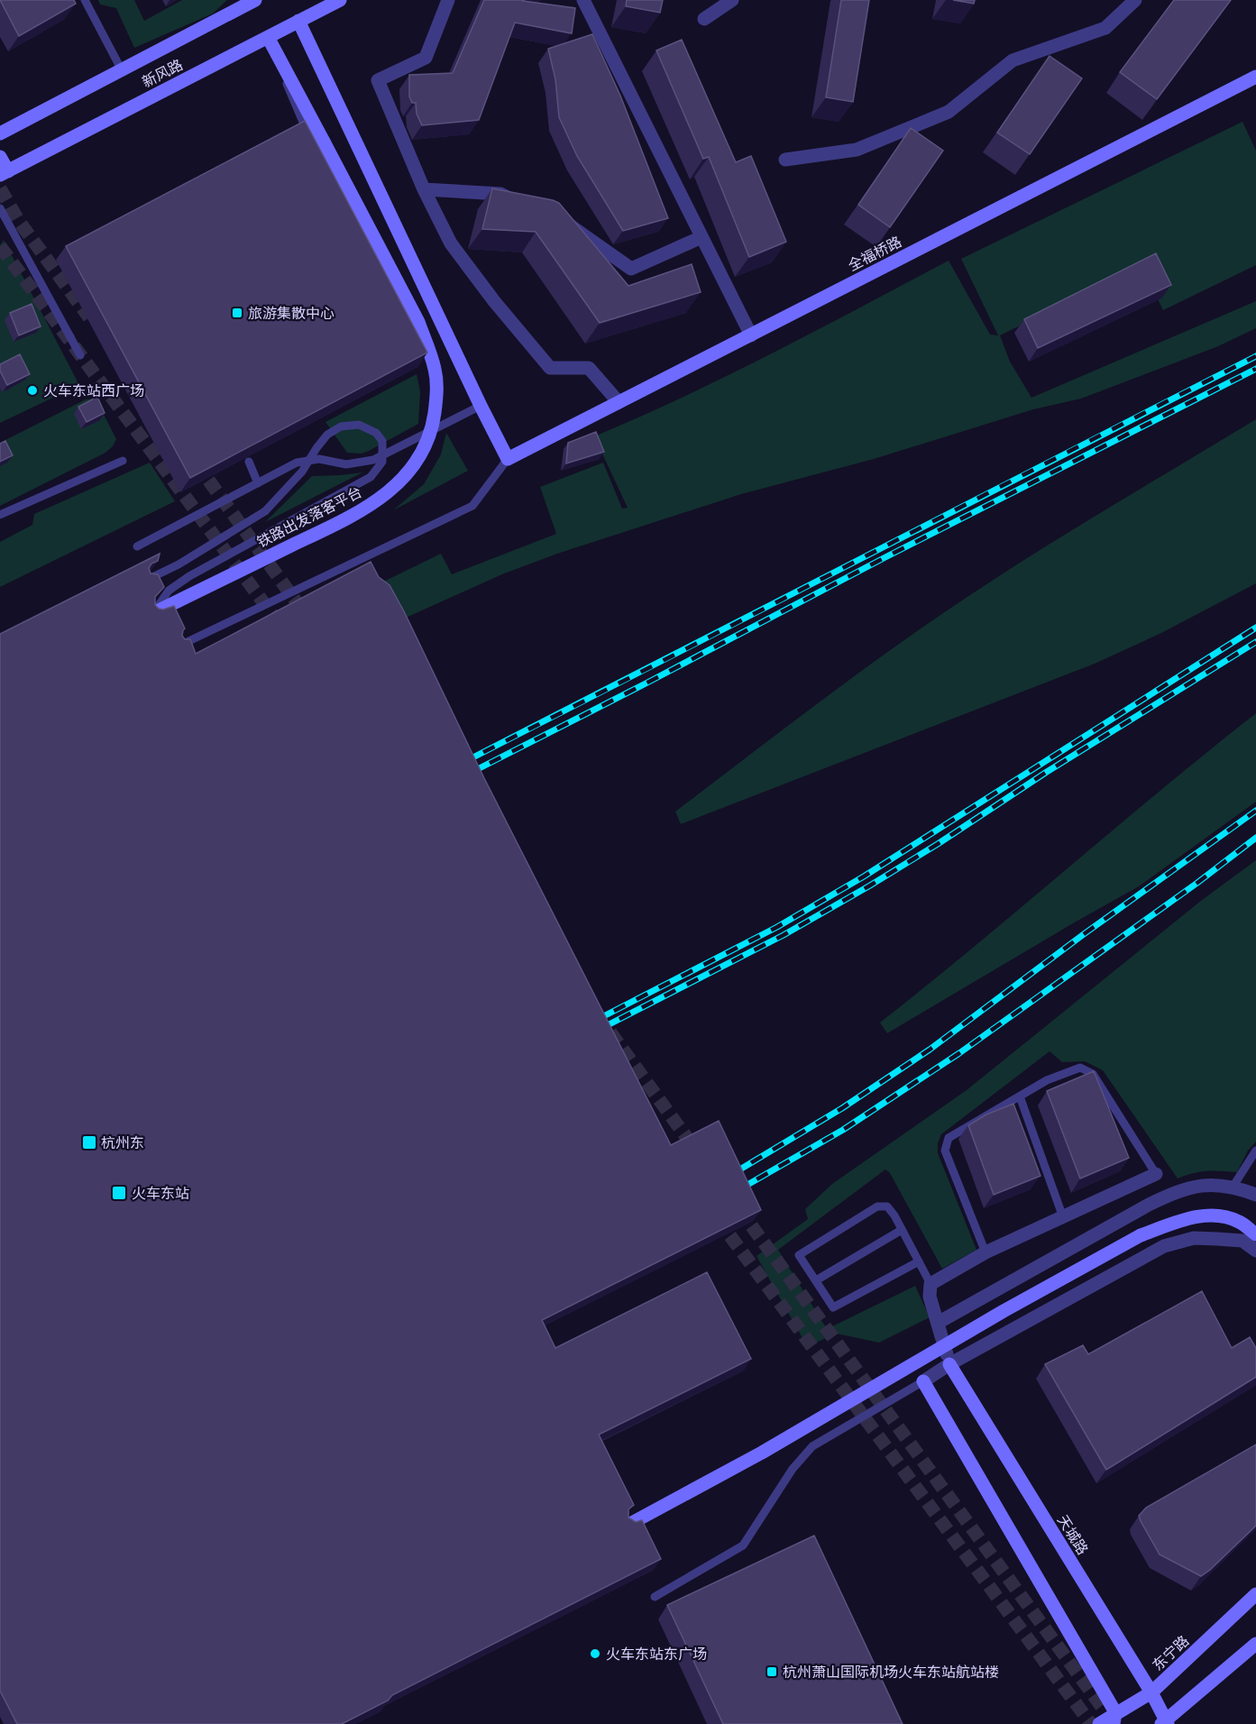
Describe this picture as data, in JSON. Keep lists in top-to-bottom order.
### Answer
{
  "streets": {
    "main road": [
      "新风路",
      "全福桥路",
      "铁路出发落客平台",
      "天城路",
      "东宁路"
    ]
  },
  "crossings": [
    ["新风路", "铁路出发落客平台"],
    ["天城路", "东宁路"]
  ],
  "places": {
    "transit": [
      "旅游集散中心",
      "杭州东",
      "火车东站",
      "杭州萧山国际机场火车东站航站楼"
    ],
    "other": ["火车东站西广场", "火车东站东广场"]
  }
}
